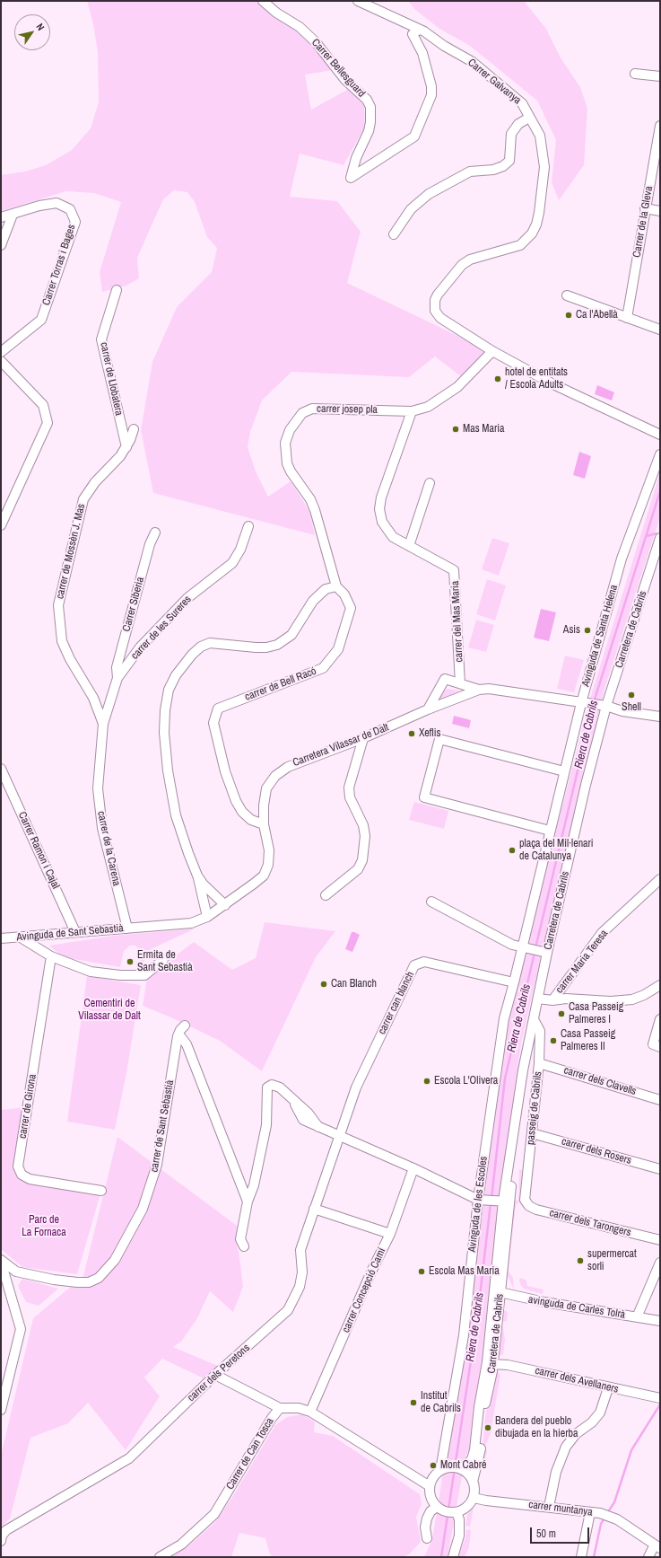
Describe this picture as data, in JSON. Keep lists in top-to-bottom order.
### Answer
{
  "streets": {
    "street": [
      "Carrer Bellesguard",
      "Carrer Galvanya",
      "Carrer de la Gleva",
      "Carrer Torras i Bages",
      "carrer de Llobatera",
      "carrer josep pla",
      "carrer de Mossèn J. Mas",
      "Carrer Siberia",
      "carrer del Mas Maria",
      "carrer de les Sureres",
      "Carretera de Cabrils",
      "Avinguda de Santa Helena",
      "carrer de Bell Racó",
      "Carretera Vilassar de Dalt",
      "carrer de la Carena",
      "Carrer Ramon i Cajal",
      "Avinguda de Sant Sebastià",
      "carrer Maria Teresa",
      "carrer can blanch",
      "carrer dels Clavells",
      "carrer de Girona",
      "passeig de Cabrils",
      "carrer de Sant Sebastià",
      "carrer dels Rosers",
      "Avinguda de les Escoles",
      "carrer dels Tarongers",
      "carrer Concepció Camí",
      "avinguda de Carles Tolrà",
      "carrer dels Peretons",
      "carrer dels Avellaners",
      "Carrer de Can Tosca",
      "carrer muntanya"
    ]
  },
  "crossings": [
    ["Carrer Bellesguard", "Carrer Galvanya"],
    ["Carrer Galvanya", "carrer josep pla"],
    ["carrer de Llobatera", "carrer de Mossèn J. Mas"],
    ["carrer josep pla", "carrer del Mas Maria"],
    ["carrer josep pla", "carrer de Bell Racó"],
    ["carrer de Mossèn J. Mas", "carrer de les Sureres"],
    ["carrer de Mossèn J. Mas", "carrer de la Carena"],
    ["Carrer Siberia", "carrer de les Sureres"],
    ["carrer de les Sureres", "carrer de la Carena"],
    ["Carretera de Cabrils", "passeig de Cabrils"],
    ["Carretera de Cabrils", "Avinguda de les Escoles"],
    ["Carretera de Cabrils", "avinguda de Carles Tolrà"],
    ["Carretera de Cabrils", "carrer dels Avellaners"],
    ["Carretera de Cabrils", "Carrer de Can Tosca"],
    ["Carretera de Cabrils", "carrer muntanya"],
    ["Avinguda de Santa Helena", "Carretera Vilassar de Dalt"],
    ["Avinguda de Santa Helena", "Avinguda de les Escoles"],
    ["carrer de Bell Racó", "Carretera Vilassar de Dalt"],
    ["Carretera Vilassar de Dalt", "Avinguda de Sant Sebastià"],
    ["carrer de la Carena", "Avinguda de Sant Sebastià"],
    ["Carrer Ramon i Cajal", "Avinguda de Sant Sebastià"],
    ["carrer can blanch", "Avinguda de les Escoles"],
    ["carrer can blanch", "carrer dels Peretons"],
    ["carrer dels Clavells", "passeig de Cabrils"],
    ["passeig de Cabrils", "carrer dels Rosers"],
    ["passeig de Cabrils", "carrer dels Tarongers"],
    ["Avinguda de les Escoles", "Carrer de Can Tosca"],
    ["Avinguda de les Escoles", "carrer muntanya"],
    ["carrer Concepció Camí", "Carrer de Can Tosca"],
    ["Carrer de Can Tosca", "carrer muntanya"]
  ],
  "water": ["Riera de Cabrils"],
  "parks": ["Cementiri de Vilassar de Dalt", "Parc de La Fornaca"],
  "places": [
    "Ca l'Abellà",
    "hotel de entitats / Escola Adults",
    "Mas Maria",
    "Asis",
    "Shell",
    "Xeflis",
    "plaça del Mil·lenari de Catalunya",
    "Ermita de Sant Sebastià",
    "Can Blanch",
    "Casa Passeig Palmeres I",
    "Casa Passeig Palmeres II",
    "Escola L'Olivera",
    "supermercat sorli",
    "Escola Mas Maria",
    "Institut de Cabrils",
    "Bandera del pueblo dibujada en la hierba",
    "Mont Cabré"
  ],
  "scale_bar": "50 m",
  "north": "top right"
}
